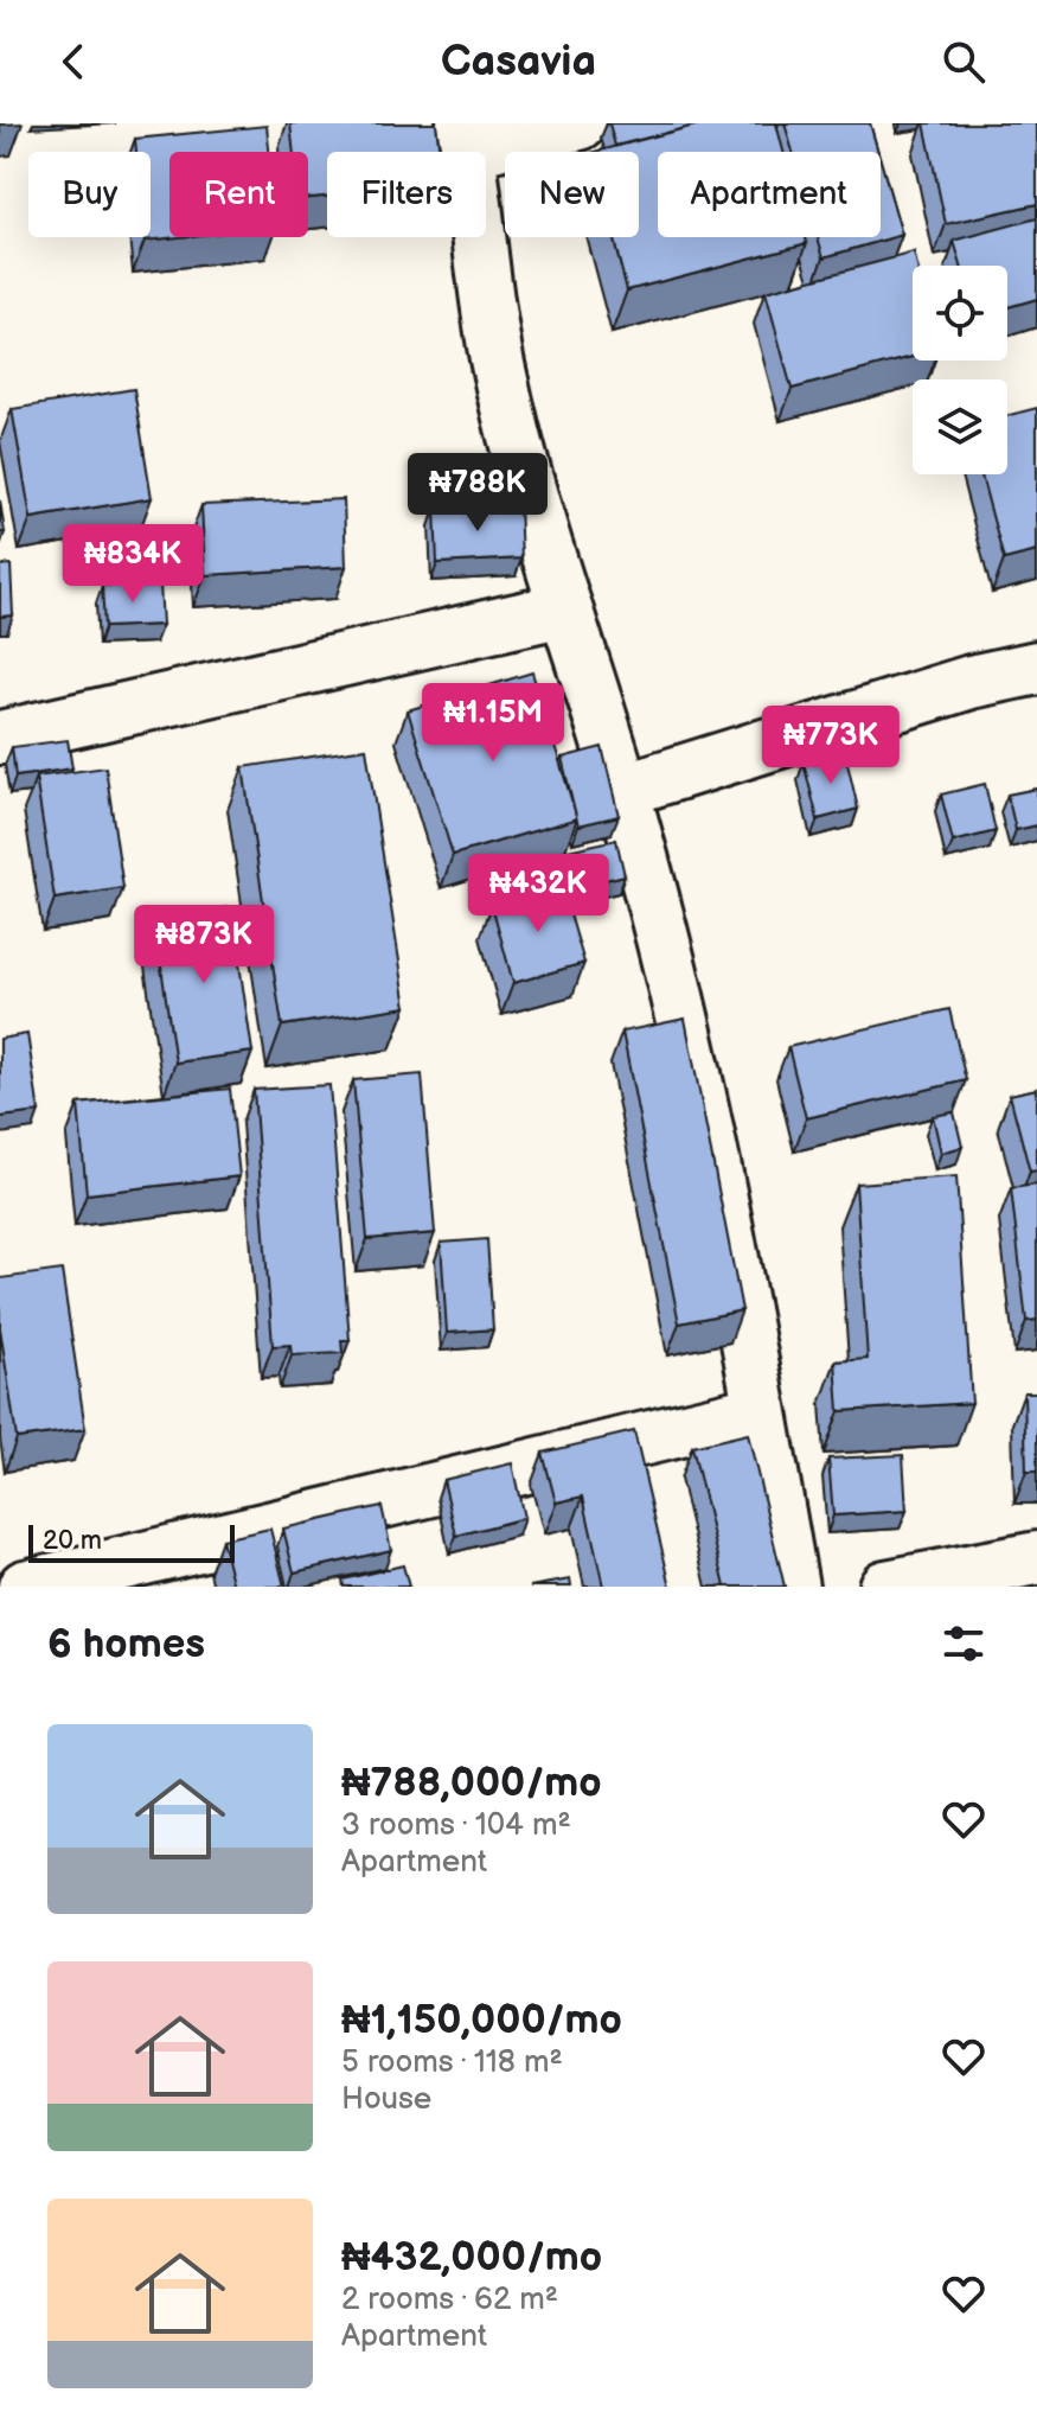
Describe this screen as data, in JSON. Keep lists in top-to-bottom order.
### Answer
{
  "scale_bar": "20 m",
  "page": {
    "header": "Casavia",
    "chip": [
      "Buy",
      "Rent",
      "Filters",
      "New",
      "Apartment"
    ],
    "price": [
      "₦788K",
      "₦834K",
      "₦1.15M",
      "₦773K",
      "₦432K",
      "₦873K"
    ],
    "scale": "20 m",
    "heading": "6 homes",
    "list": [
      {
        "name": "₦788,000/mo",
        "note": "3 rooms · 104 m² · Apartment"
      },
      {
        "name": "₦1,150,000/mo",
        "note": "5 rooms · 118 m² · House"
      },
      {
        "name": "₦432,000/mo",
        "note": "2 rooms · 62 m² · Apartment"
      }
    ]
  }
}
